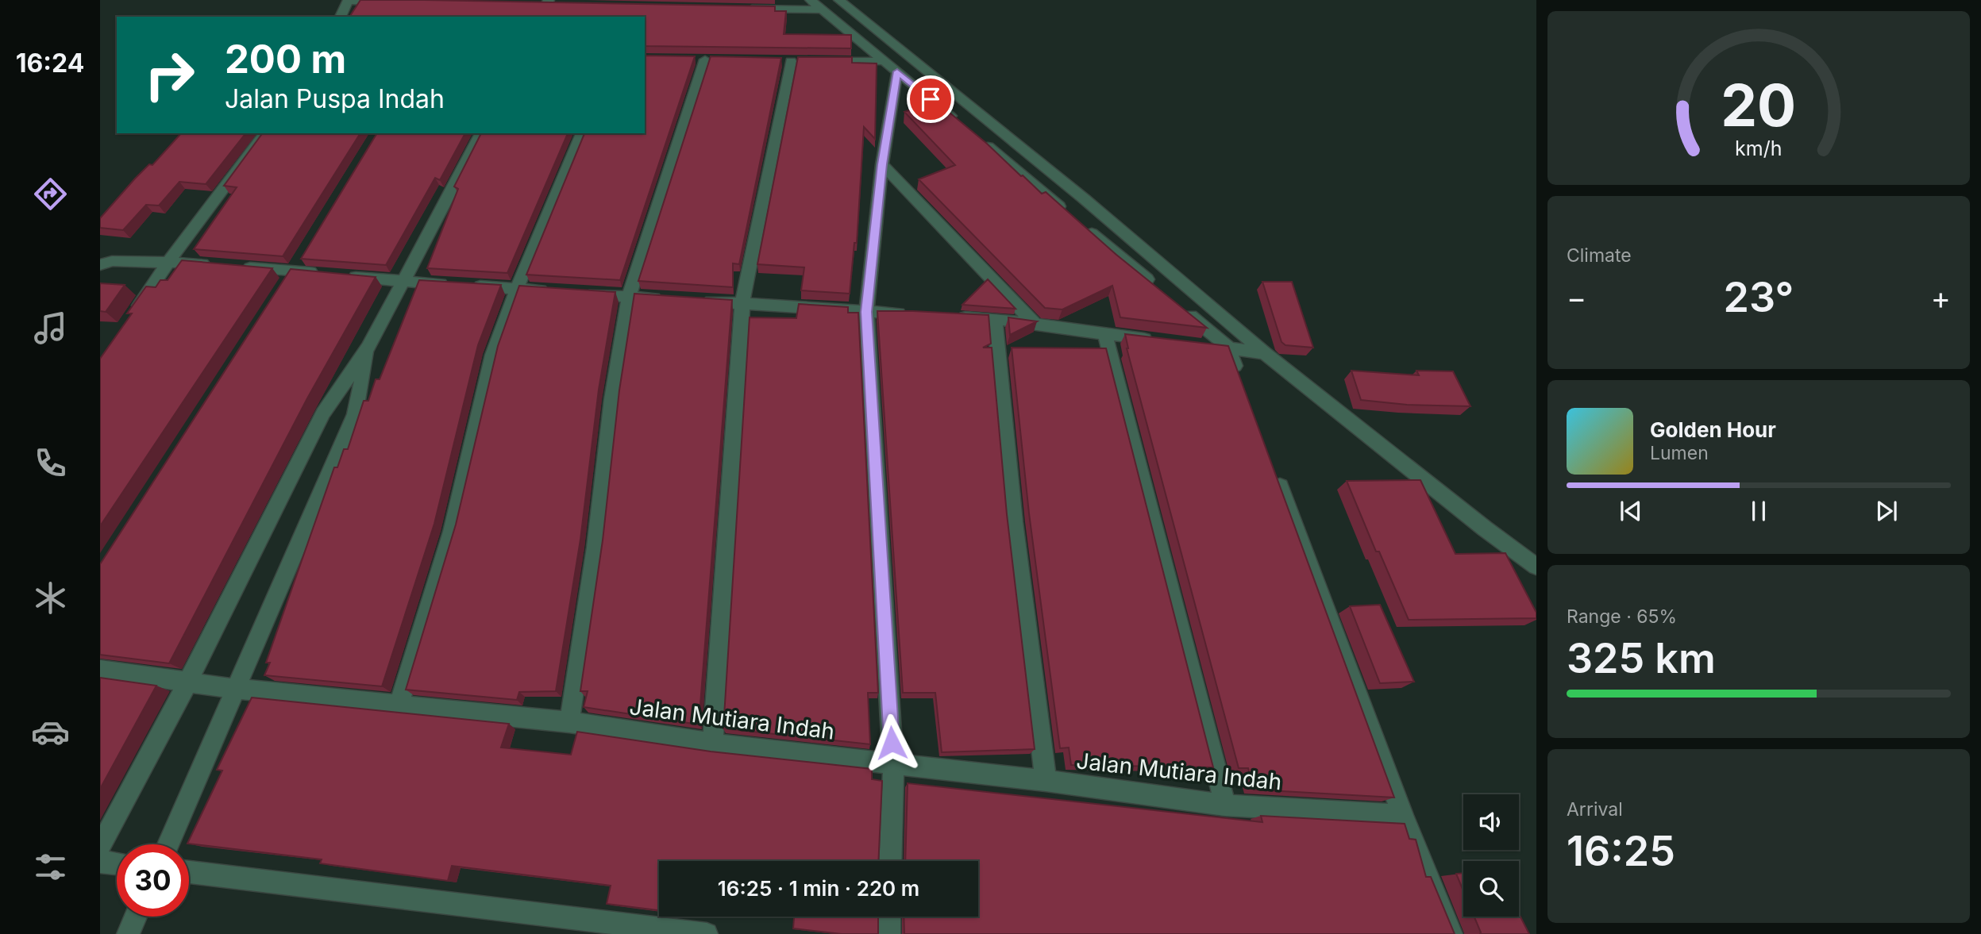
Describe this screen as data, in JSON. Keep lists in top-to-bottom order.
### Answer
{
  "streets": {
    "street": ["Jalan Mutiara Indah"]
  },
  "page": {
    "tabs": "16:24",
    "turn": ["200 m", "Jalan Puspa Indah"],
    "tile": [
      "Climate",
      ["Range · 65%", "325 km"],
      ["Arrival", "16:25"]
    ],
    "heat": ["−", "23°", "+"],
    "song": ["Golden Hour", "Lumen"],
    "limit": "30",
    "trip": "16:25 · 1 min · 220 m",
    "gauge": ["20", "km/h"]
  }
}
